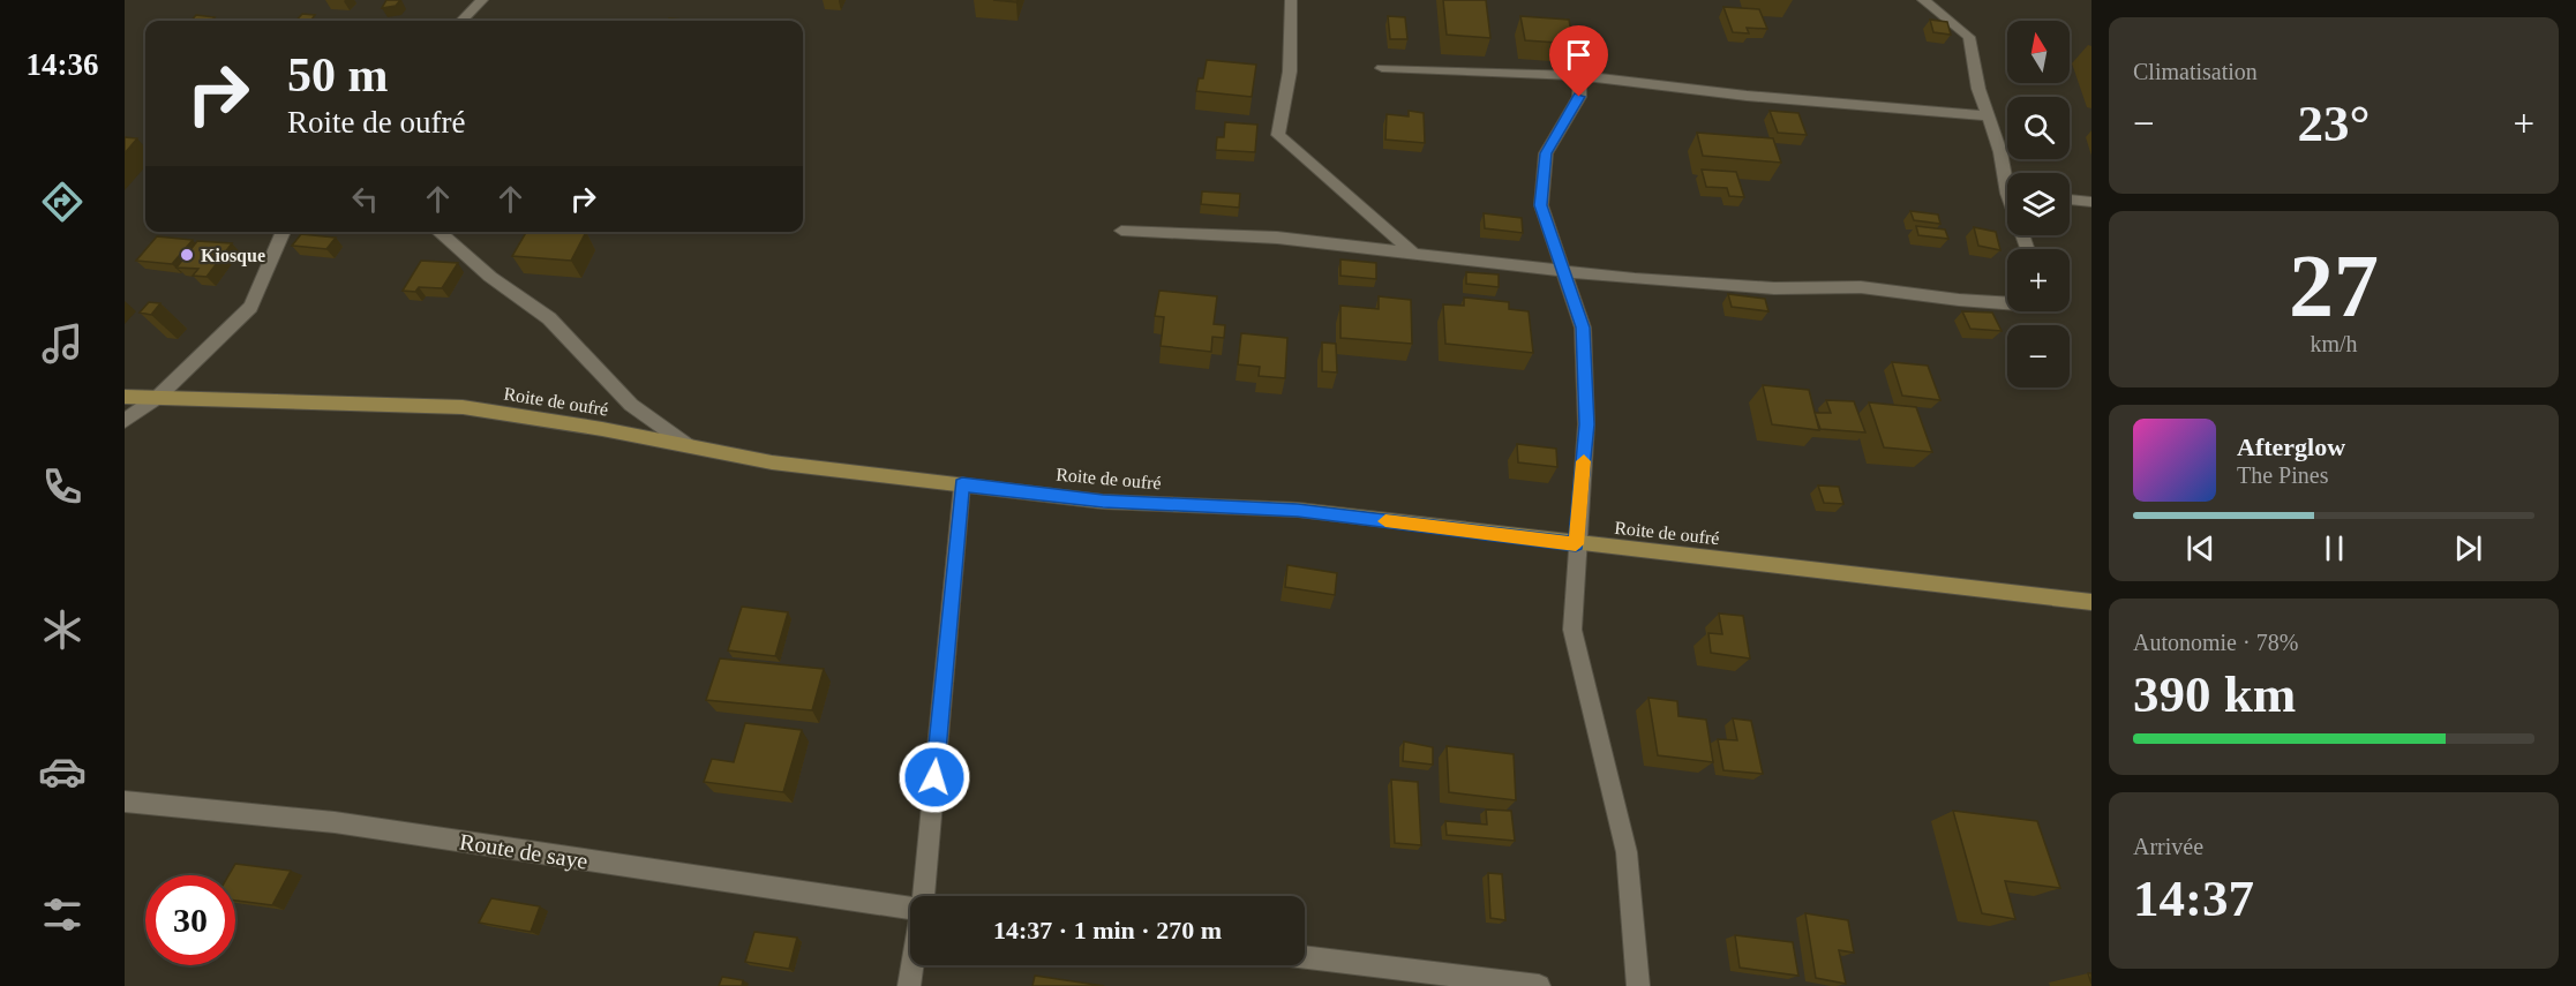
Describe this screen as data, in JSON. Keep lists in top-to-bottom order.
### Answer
{
  "streets": {
    "street": ["Roite de oufré", "Route de saye"]
  },
  "places": ["Kiosque"],
  "north": "top",
  "page": {
    "tabs": "14:36",
    "tile": [
      "Climatisation",
      ["27", "km/h"],
      ["Autonomie · 78%", "390 km"],
      ["Arrivée", "14:37"]
    ],
    "map_buttons": ["+", "−"],
    "turn": ["50 m", "Roite de oufré"],
    "heat": ["−", "23°", "+"],
    "song": ["Afterglow", "The Pines"],
    "limit": "30",
    "trip": "14:37 · 1 min · 270 m"
  }
}
